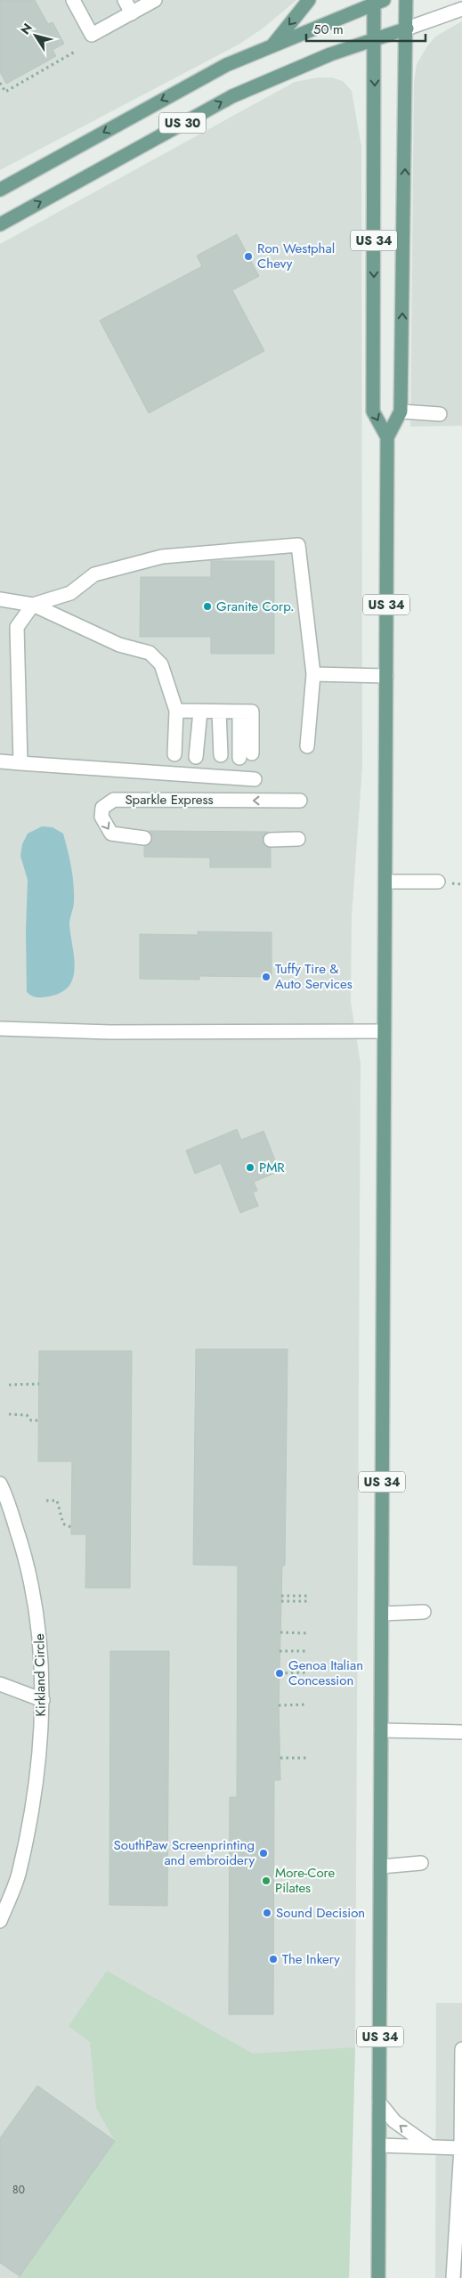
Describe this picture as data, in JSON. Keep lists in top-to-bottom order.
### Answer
{
  "streets": {
    "main road": ["US 30", "US 34"],
    "street": ["Sparkle Express", "Kirkland Circle"]
  },
  "crossings": [
    ["US 30", "US 34"]
  ],
  "places": [
    "Ron Westphal Chevy",
    "Granite Corp.",
    "Tuffy Tire & Auto Services",
    "PMR",
    "Genoa Italian Concession",
    "SouthPaw Screenprinting and embroidery",
    "More-Core Pilates",
    "Sound Decision",
    "The Inkery"
  ],
  "house_numbers": ["80"],
  "scale_bar": "50 m",
  "north": "top left"
}
